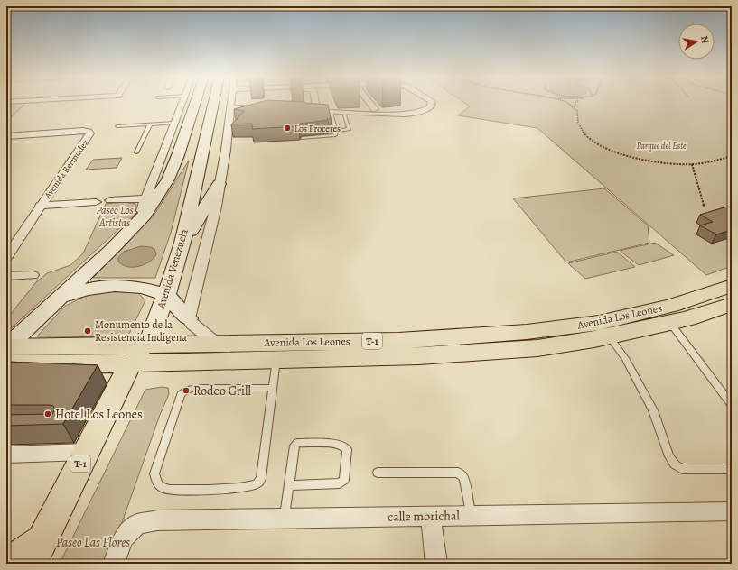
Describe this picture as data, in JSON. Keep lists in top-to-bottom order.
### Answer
{
  "streets": {
    "main road": ["Avenida Venezuela", "Avenida Los Leones", "T-1"],
    "street": ["Avenida Bermudez", "calle morichal"]
  },
  "crossings": [
    ["Avenida Venezuela", "Avenida Los Leones"]
  ],
  "parks": ["Parque del Este", "Paseo Los Artistas", "Paseo Las Flores"],
  "places": [
    "Los Proceres",
    "Monumento de la Resistencia Indigena",
    "Rodeo Grill",
    "Hotel Los Leones"
  ],
  "north": "right"
}
